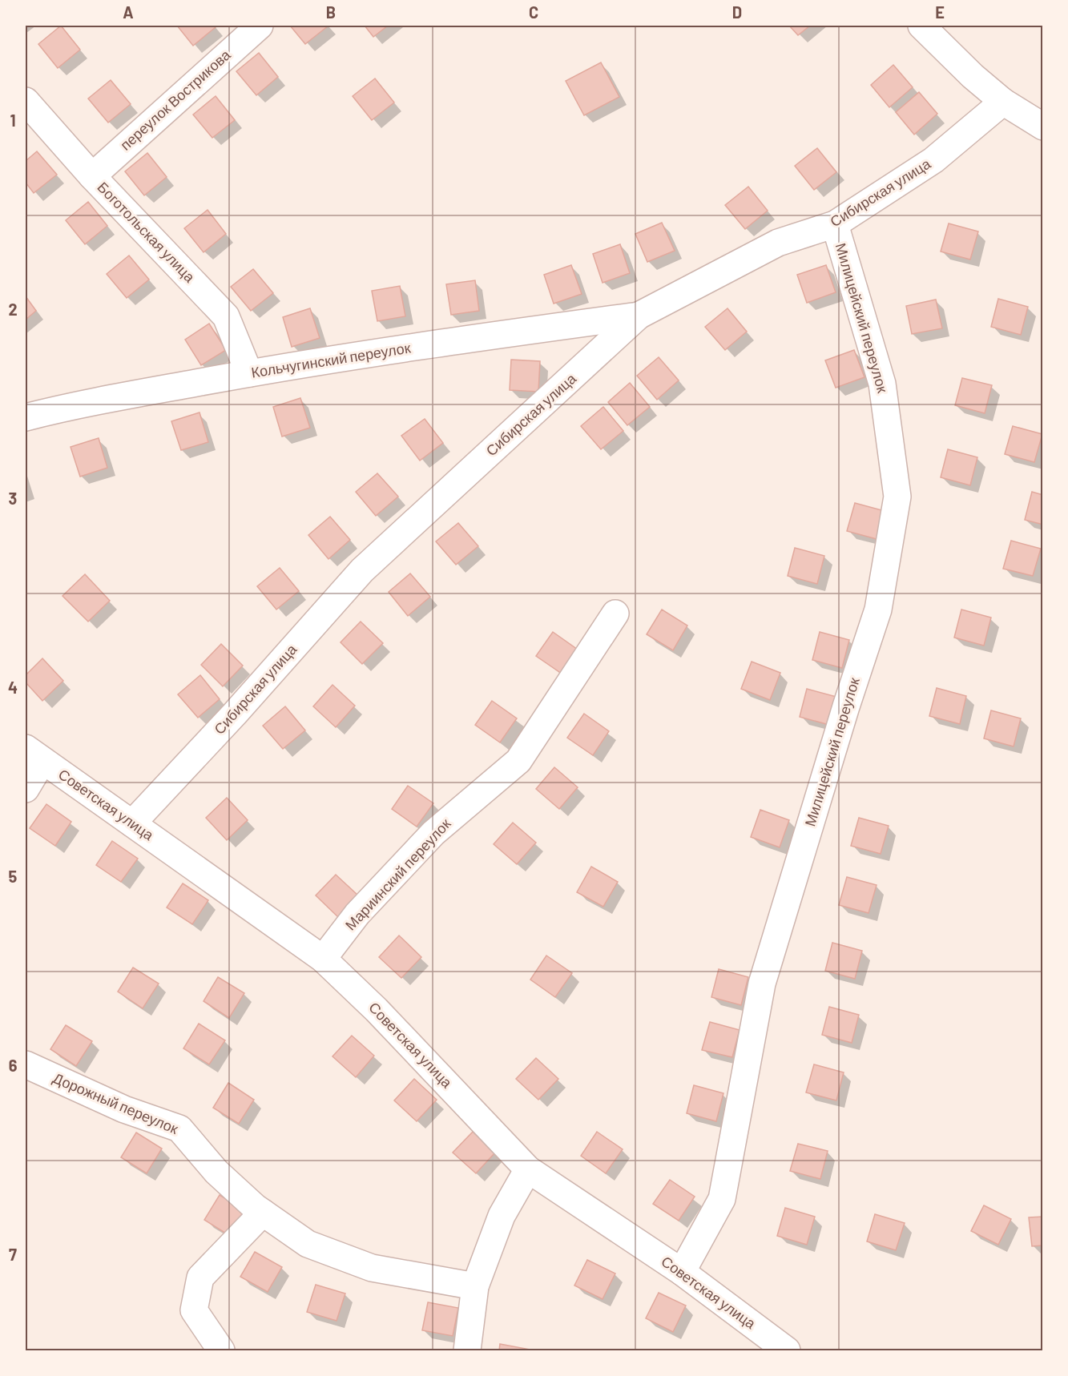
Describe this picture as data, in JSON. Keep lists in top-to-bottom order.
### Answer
{
  "streets": {
    "street": [
      "переулок Вострикова",
      "Сибирская улица",
      "Боготольская улица",
      "Милицейский переулок",
      "Кольчугинский переулок",
      "Советская улица",
      "Мариинский переулок",
      "Дорожный переулок"
    ]
  },
  "crossings": [
    ["переулок Вострикова", "Боготольская улица"],
    ["Сибирская улица", "Милицейский переулок"],
    ["Сибирская улица", "Кольчугинский переулок"],
    ["Сибирская улица", "Советская улица"],
    ["Боготольская улица", "Кольчугинский переулок"],
    ["Милицейский переулок", "Советская улица"],
    ["Советская улица", "Мариинский переулок"]
  ],
  "grid": {
    "columns": [
      "A",
      "B",
      "C",
      "D",
      "E"
    ],
    "rows": [
      "1",
      "2",
      "3",
      "4",
      "5",
      "6",
      "7"
    ]
  }
}
